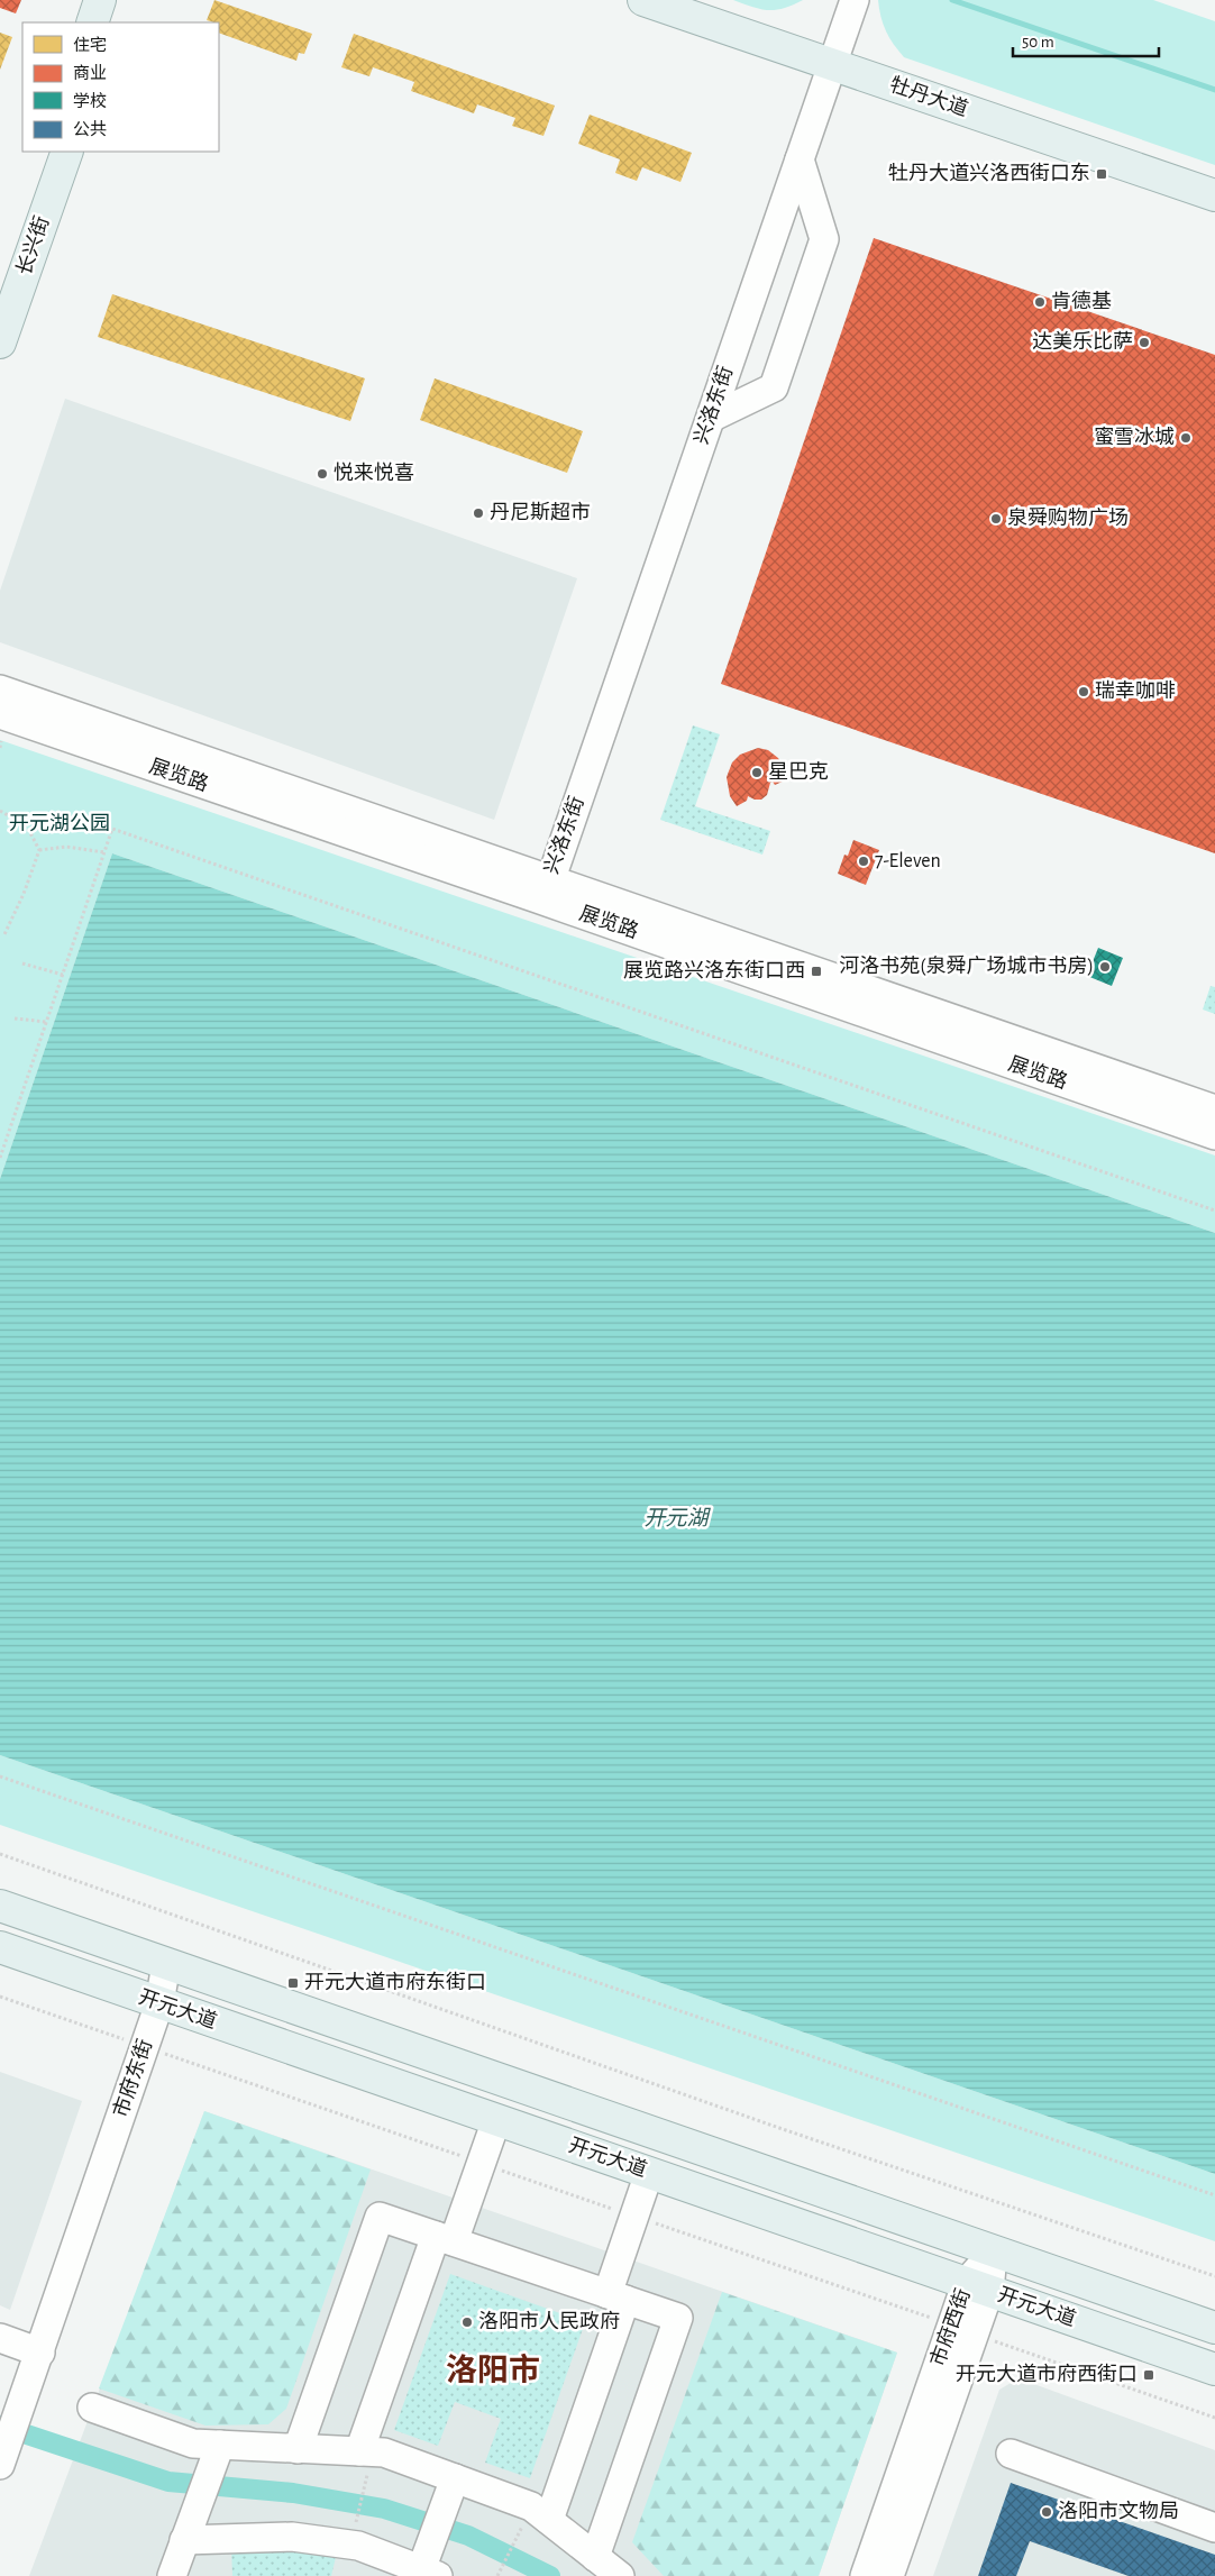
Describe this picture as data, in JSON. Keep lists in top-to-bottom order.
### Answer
{
  "streets": {
    "main road": ["牡丹大道", "长兴街", "开元大道"],
    "street": [
      "兴洛东街",
      "展览路",
      "市府东街",
      "市府西街"
    ]
  },
  "crossings": [
    ["牡丹大道", "兴洛东街"],
    ["兴洛东街", "展览路"],
    ["开元大道", "市府东街"],
    ["开元大道", "市府西街"]
  ],
  "districts": ["洛阳市"],
  "water": ["开元湖"],
  "parks": ["开元湖公园"],
  "places": {
    "transit": [
      "牡丹大道兴洛西街口东",
      "展览路兴洛东街口西",
      "开元大道市府东街口",
      "开元大道市府西街口"
    ],
    "other": [
      "肯德基",
      "达美乐比萨",
      "蜜雪冰城",
      "悦来悦喜",
      "丹尼斯超市",
      "泉舜购物广场",
      "瑞幸咖啡",
      "星巴克",
      "7-Eleven",
      "河洛书苑(泉舜广场城市书房)",
      "洛阳市人民政府",
      "洛阳市文物局"
    ]
  },
  "legend": [
    "住宅",
    "商业",
    "学校",
    "公共"
  ],
  "scale_bar": "50 m"
}
